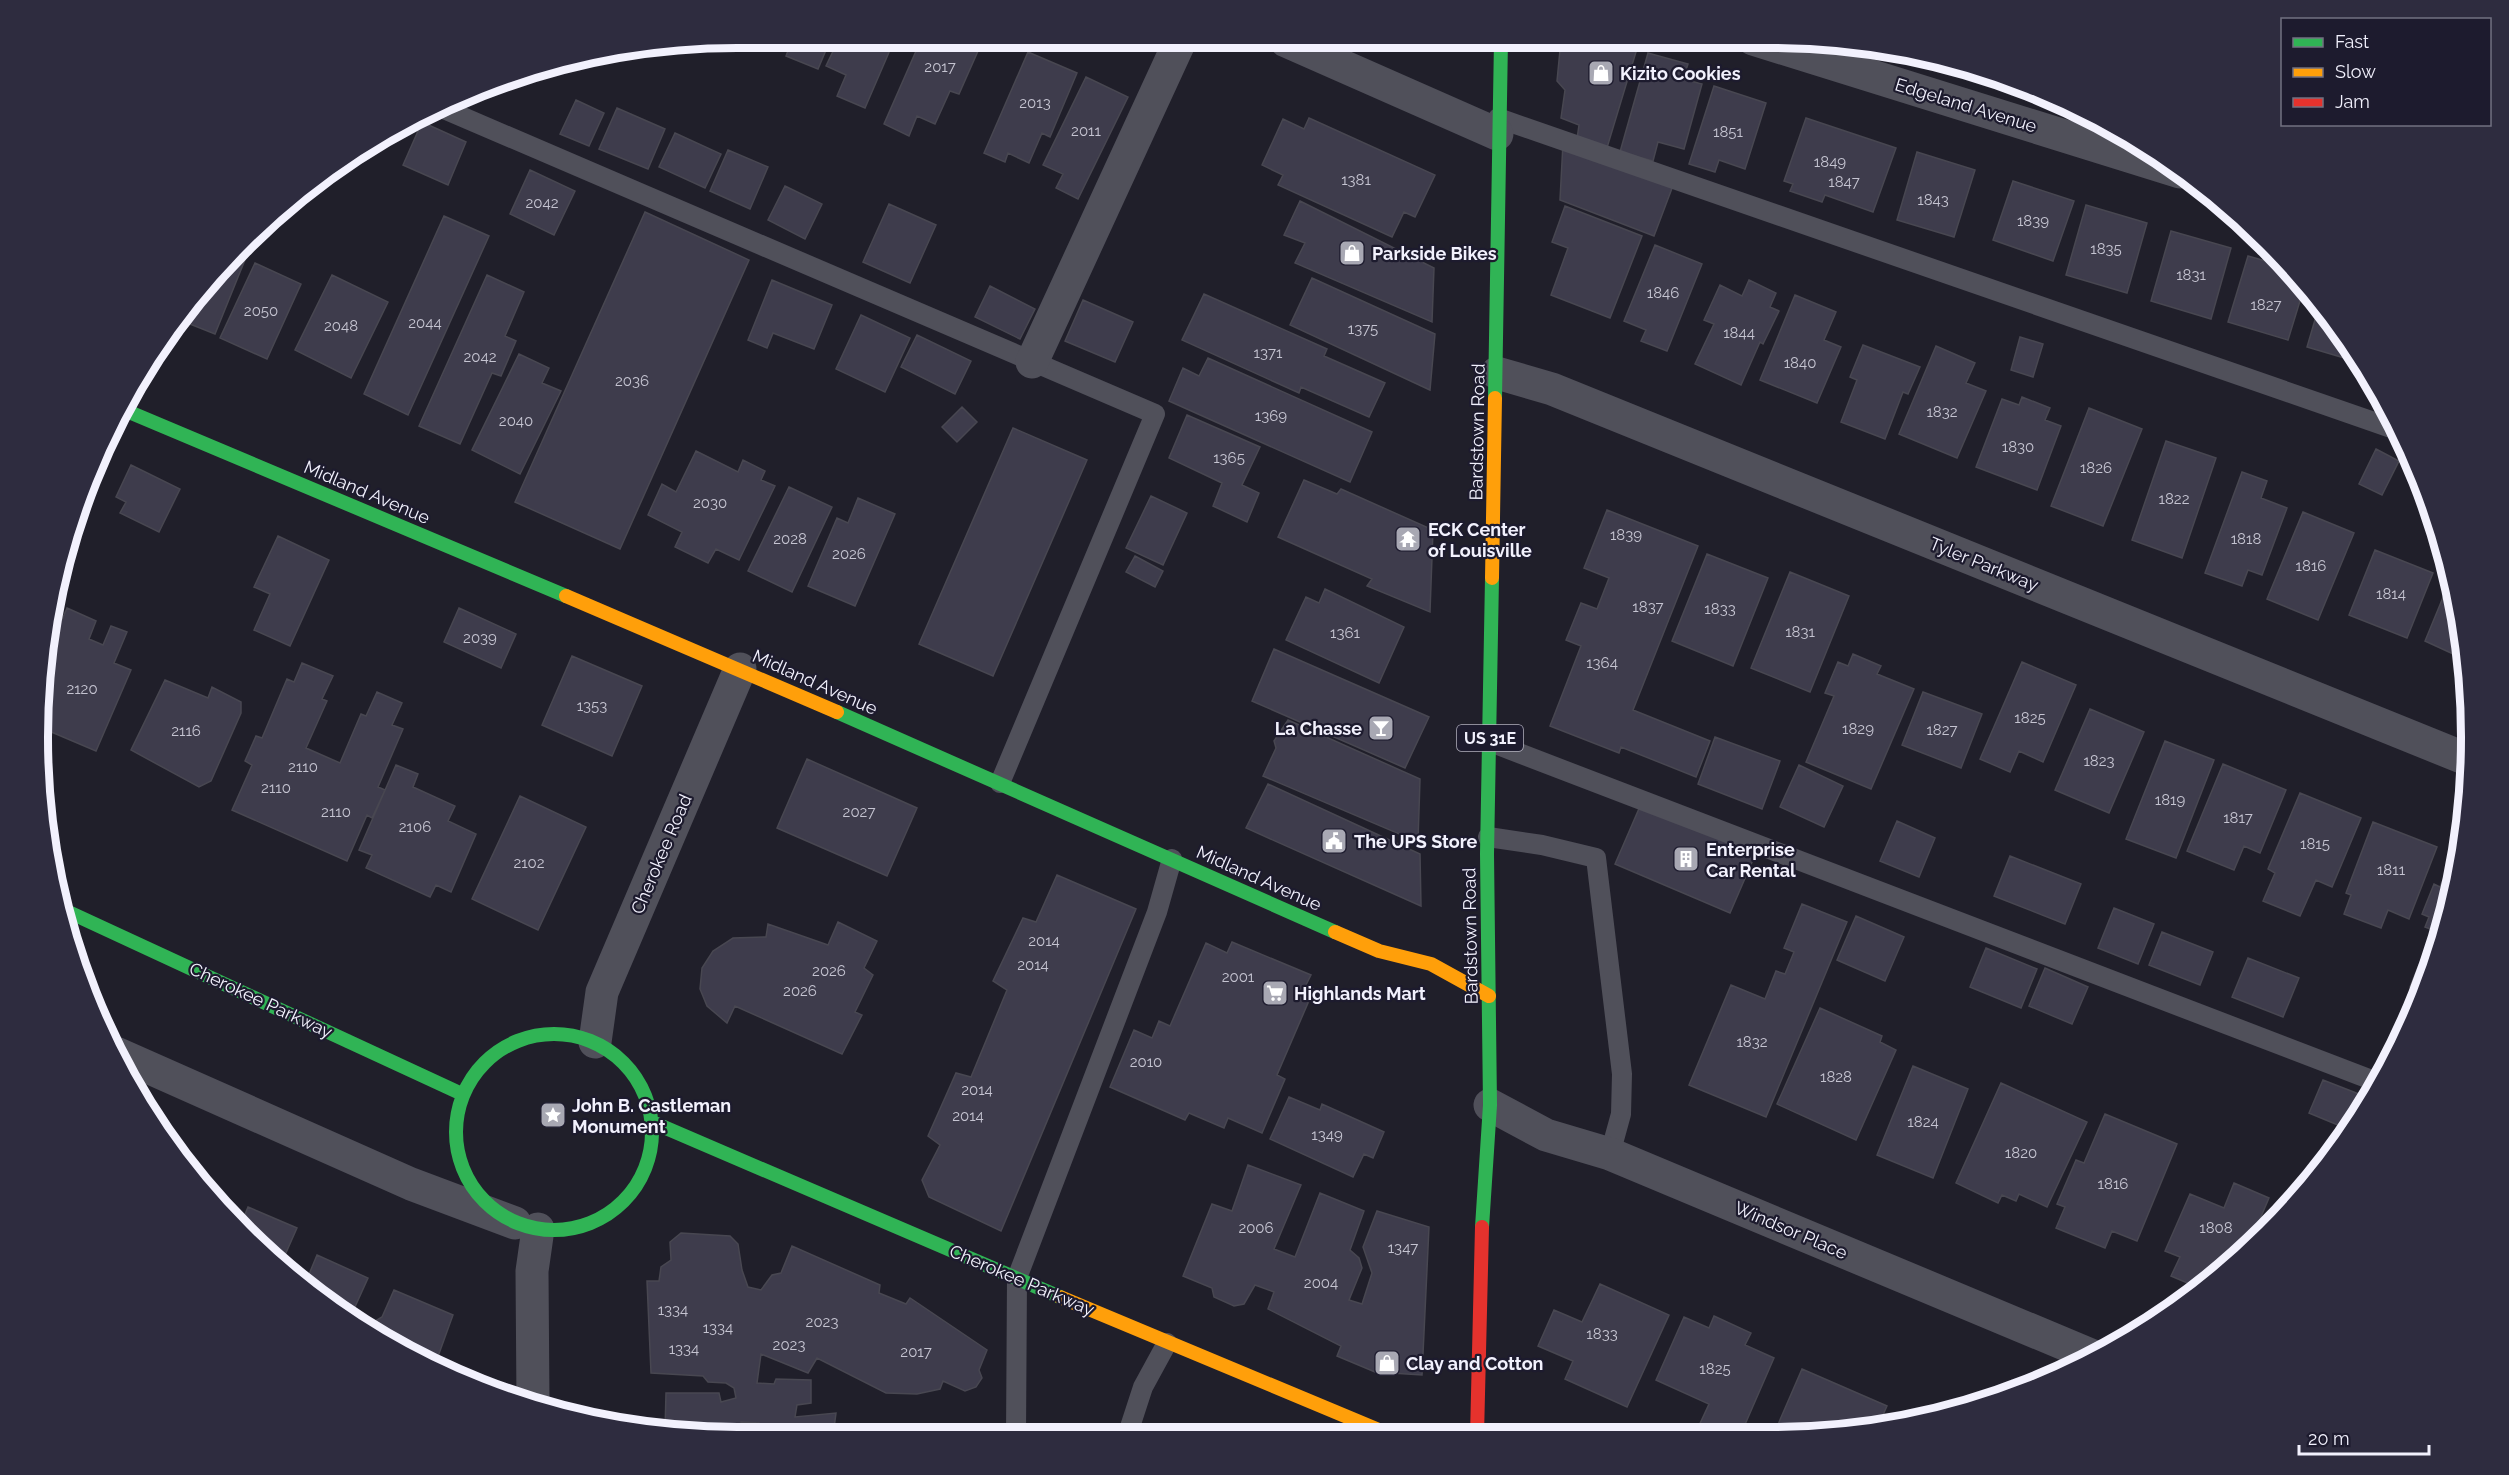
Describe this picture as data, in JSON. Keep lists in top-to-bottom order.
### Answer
{
  "streets": {
    "main road": [
      "Bardstown Road",
      "Midland Avenue",
      "US 31E",
      "Cherokee Parkway"
    ],
    "street": [
      "Edgeland Avenue",
      "Tyler Parkway",
      "Cherokee Road",
      "Windsor Place"
    ]
  },
  "crossings": [
    ["Bardstown Road", "Midland Avenue"],
    ["Bardstown Road", "Tyler Parkway"],
    ["Bardstown Road", "Windsor Place"],
    ["Midland Avenue", "Cherokee Road"],
    ["Cherokee Road", "Cherokee Parkway"]
  ],
  "places": {
    "shop": ["Kizito Cookies", "Parkside Bikes", "Clay and Cotton"],
    "temple": ["ECK Center of Louisville"],
    "bar": ["La Chasse"],
    "public building": ["The UPS Store"],
    "building": ["Enterprise Car Rental"],
    "supermarket": ["Highlands Mart"],
    "place": ["John B. Castleman Monument"]
  },
  "house_numbers": [
    "2017",
    "2013",
    "2011",
    "1851",
    "1849",
    "1381",
    "1847",
    "1843",
    "2042",
    "1839",
    "1835",
    "1831",
    "1846",
    "1827",
    "2050",
    "2044",
    "2048",
    "1375",
    "1844",
    "1371",
    "2042",
    "1840",
    "2036",
    "1832",
    "1369",
    "2040",
    "1830",
    "1365",
    "1826",
    "1822",
    "2030",
    "1839",
    "2028",
    "1818",
    "2026",
    "1816",
    "1814",
    "1837",
    "1833",
    "1831",
    "1361",
    "2039",
    "1364",
    "2120",
    "1353",
    "1825",
    "1829",
    "1827",
    "2116",
    "1823",
    "2110",
    "2110",
    "1819",
    "2110",
    "2027",
    "1817",
    "2106",
    "1815",
    "2102",
    "1811",
    "2014",
    "2014",
    "2026",
    "2001",
    "2026",
    "1832",
    "2010",
    "1828",
    "2014",
    "2014",
    "1824",
    "1349",
    "1820",
    "1816",
    "2006",
    "1808",
    "1347",
    "2004",
    "1334",
    "2023",
    "1334",
    "1833",
    "2023",
    "1334",
    "2017",
    "1825"
  ],
  "legend": ["Fast", "Slow", "Jam"],
  "scale_bar": "20 m"
}
